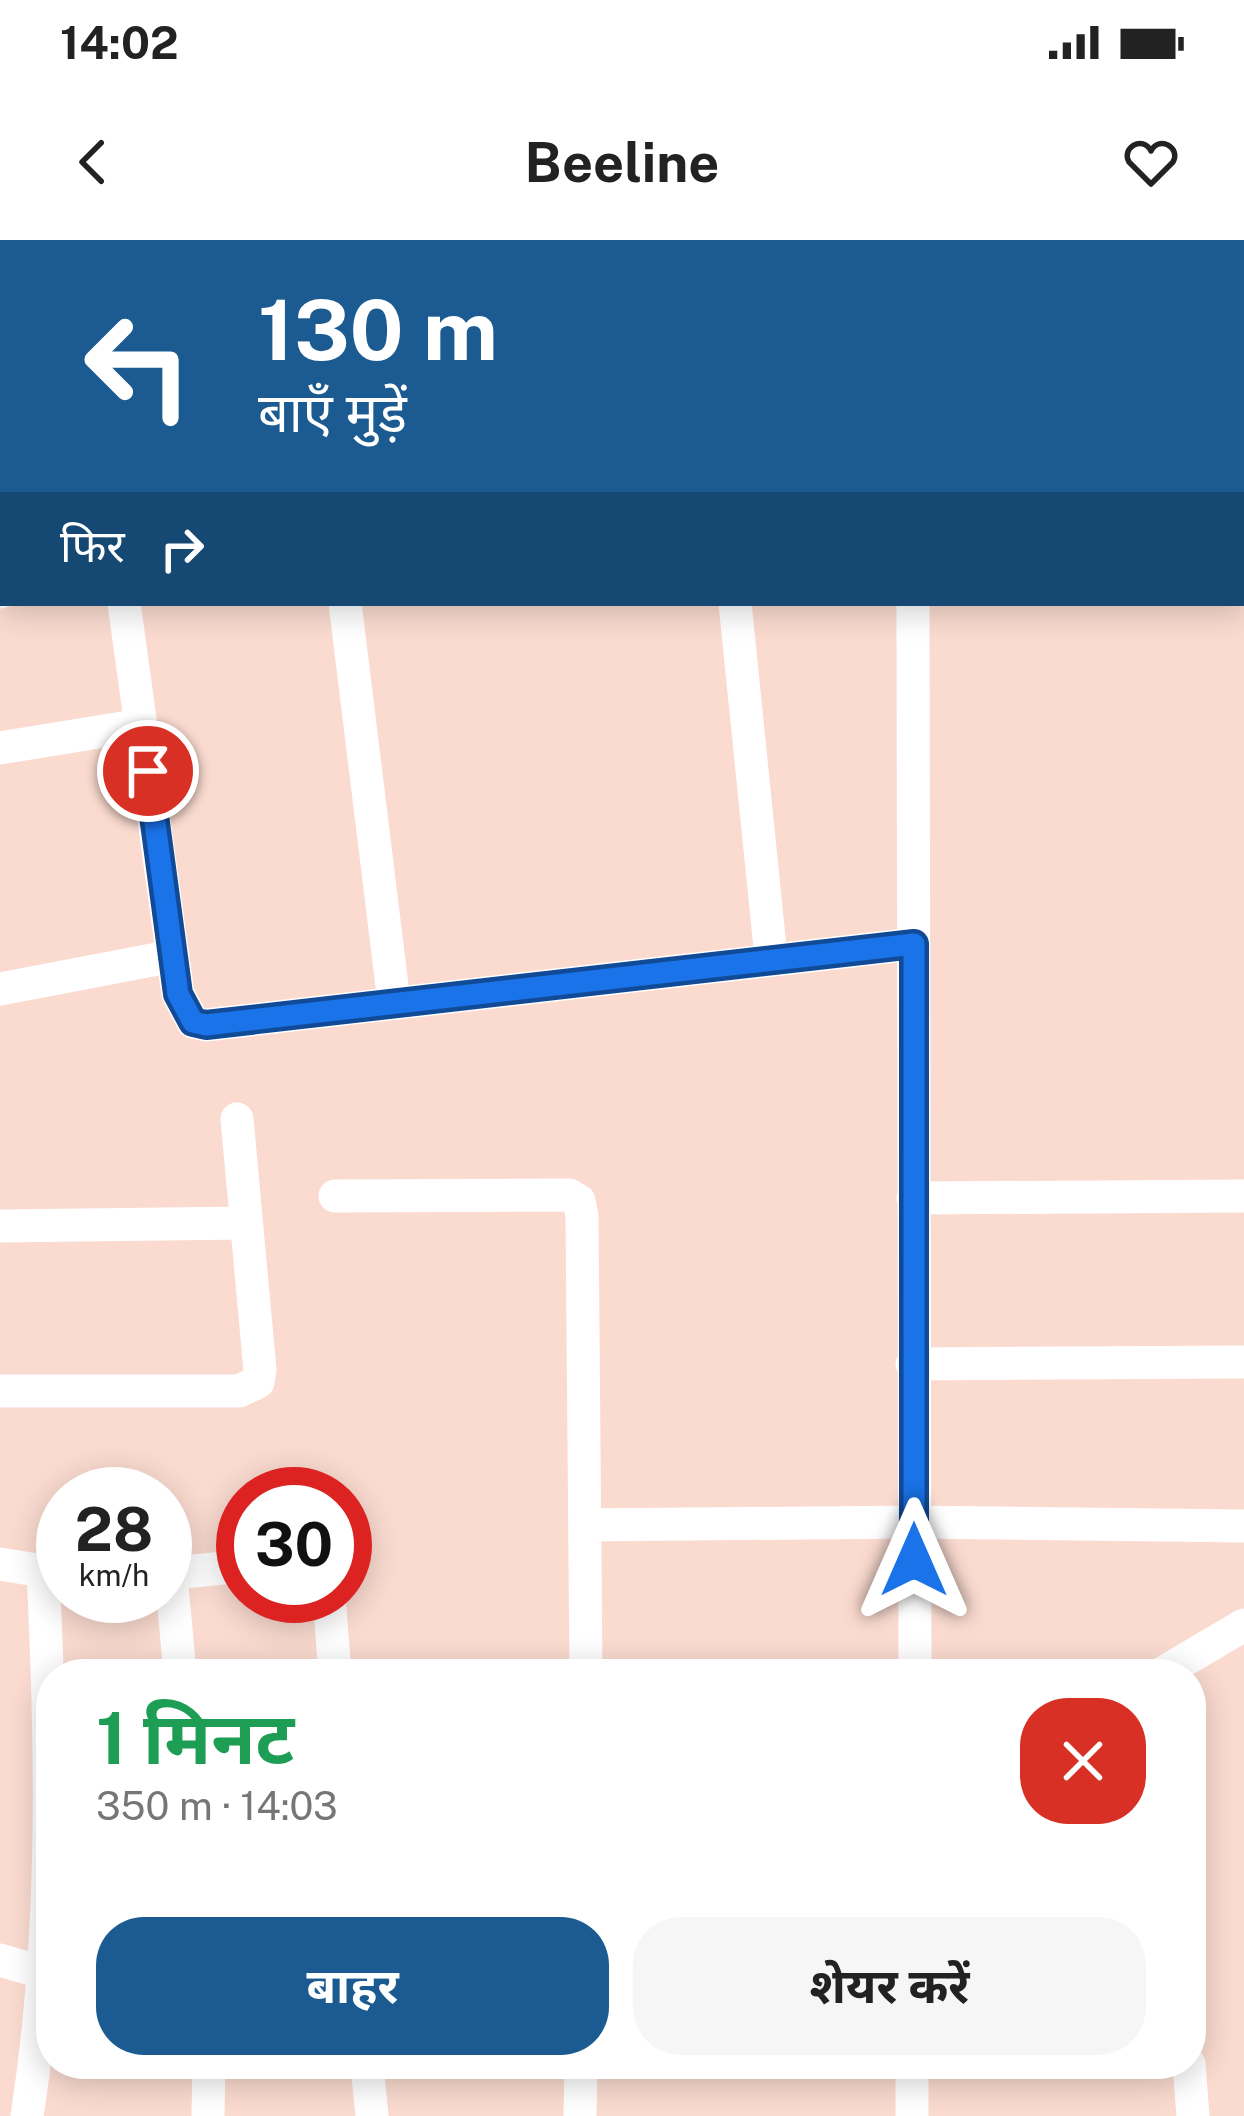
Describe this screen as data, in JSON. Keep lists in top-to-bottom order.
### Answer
{
  "page": {
    "status": "14:02",
    "header": "Beeline",
    "turn": ["130 m", "बाएँ मुड़ें"],
    "then": "फिर",
    "speed": "28 km/h",
    "limit": "30",
    "heading": ["1 मिनट", "350 m · 14:03"],
    "buttons": ["बाहर", "शेयर करें"]
  }
}
